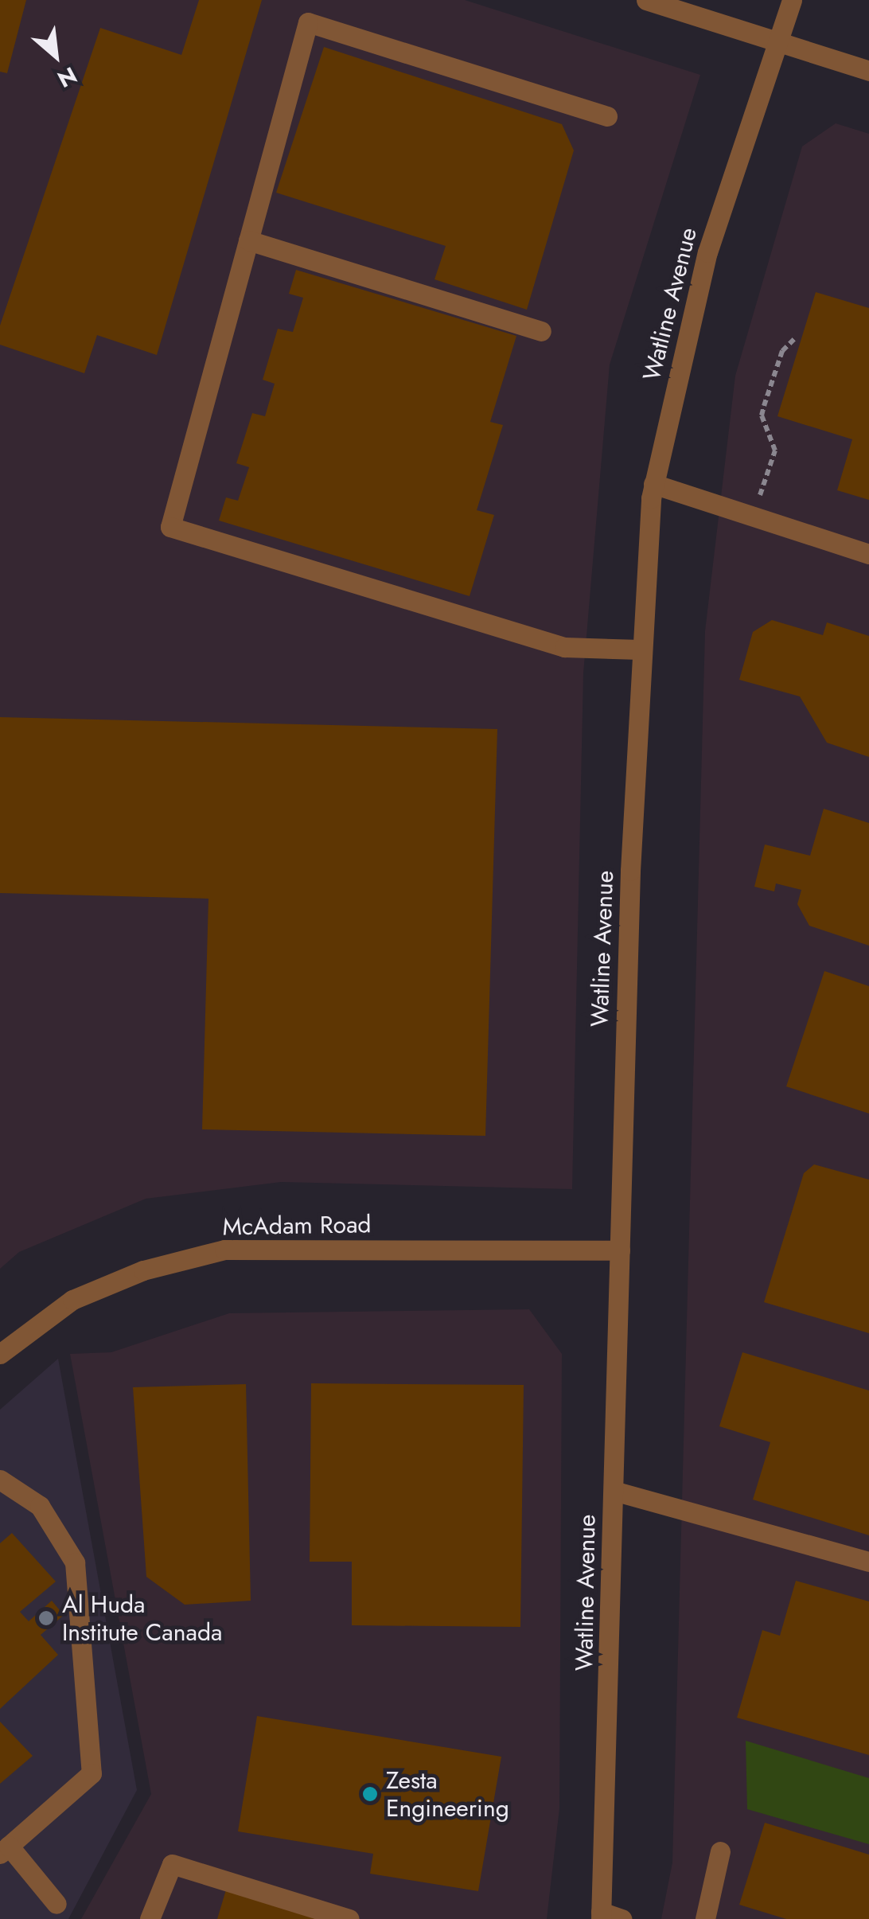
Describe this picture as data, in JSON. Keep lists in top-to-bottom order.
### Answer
{
  "streets": {
    "street": ["Watline Avenue", "McAdam Road"]
  },
  "crossings": [
    ["Watline Avenue", "McAdam Road"]
  ],
  "places": ["Al Huda Institute Canada", "Zesta Engineering"],
  "north": "bottom right"
}
